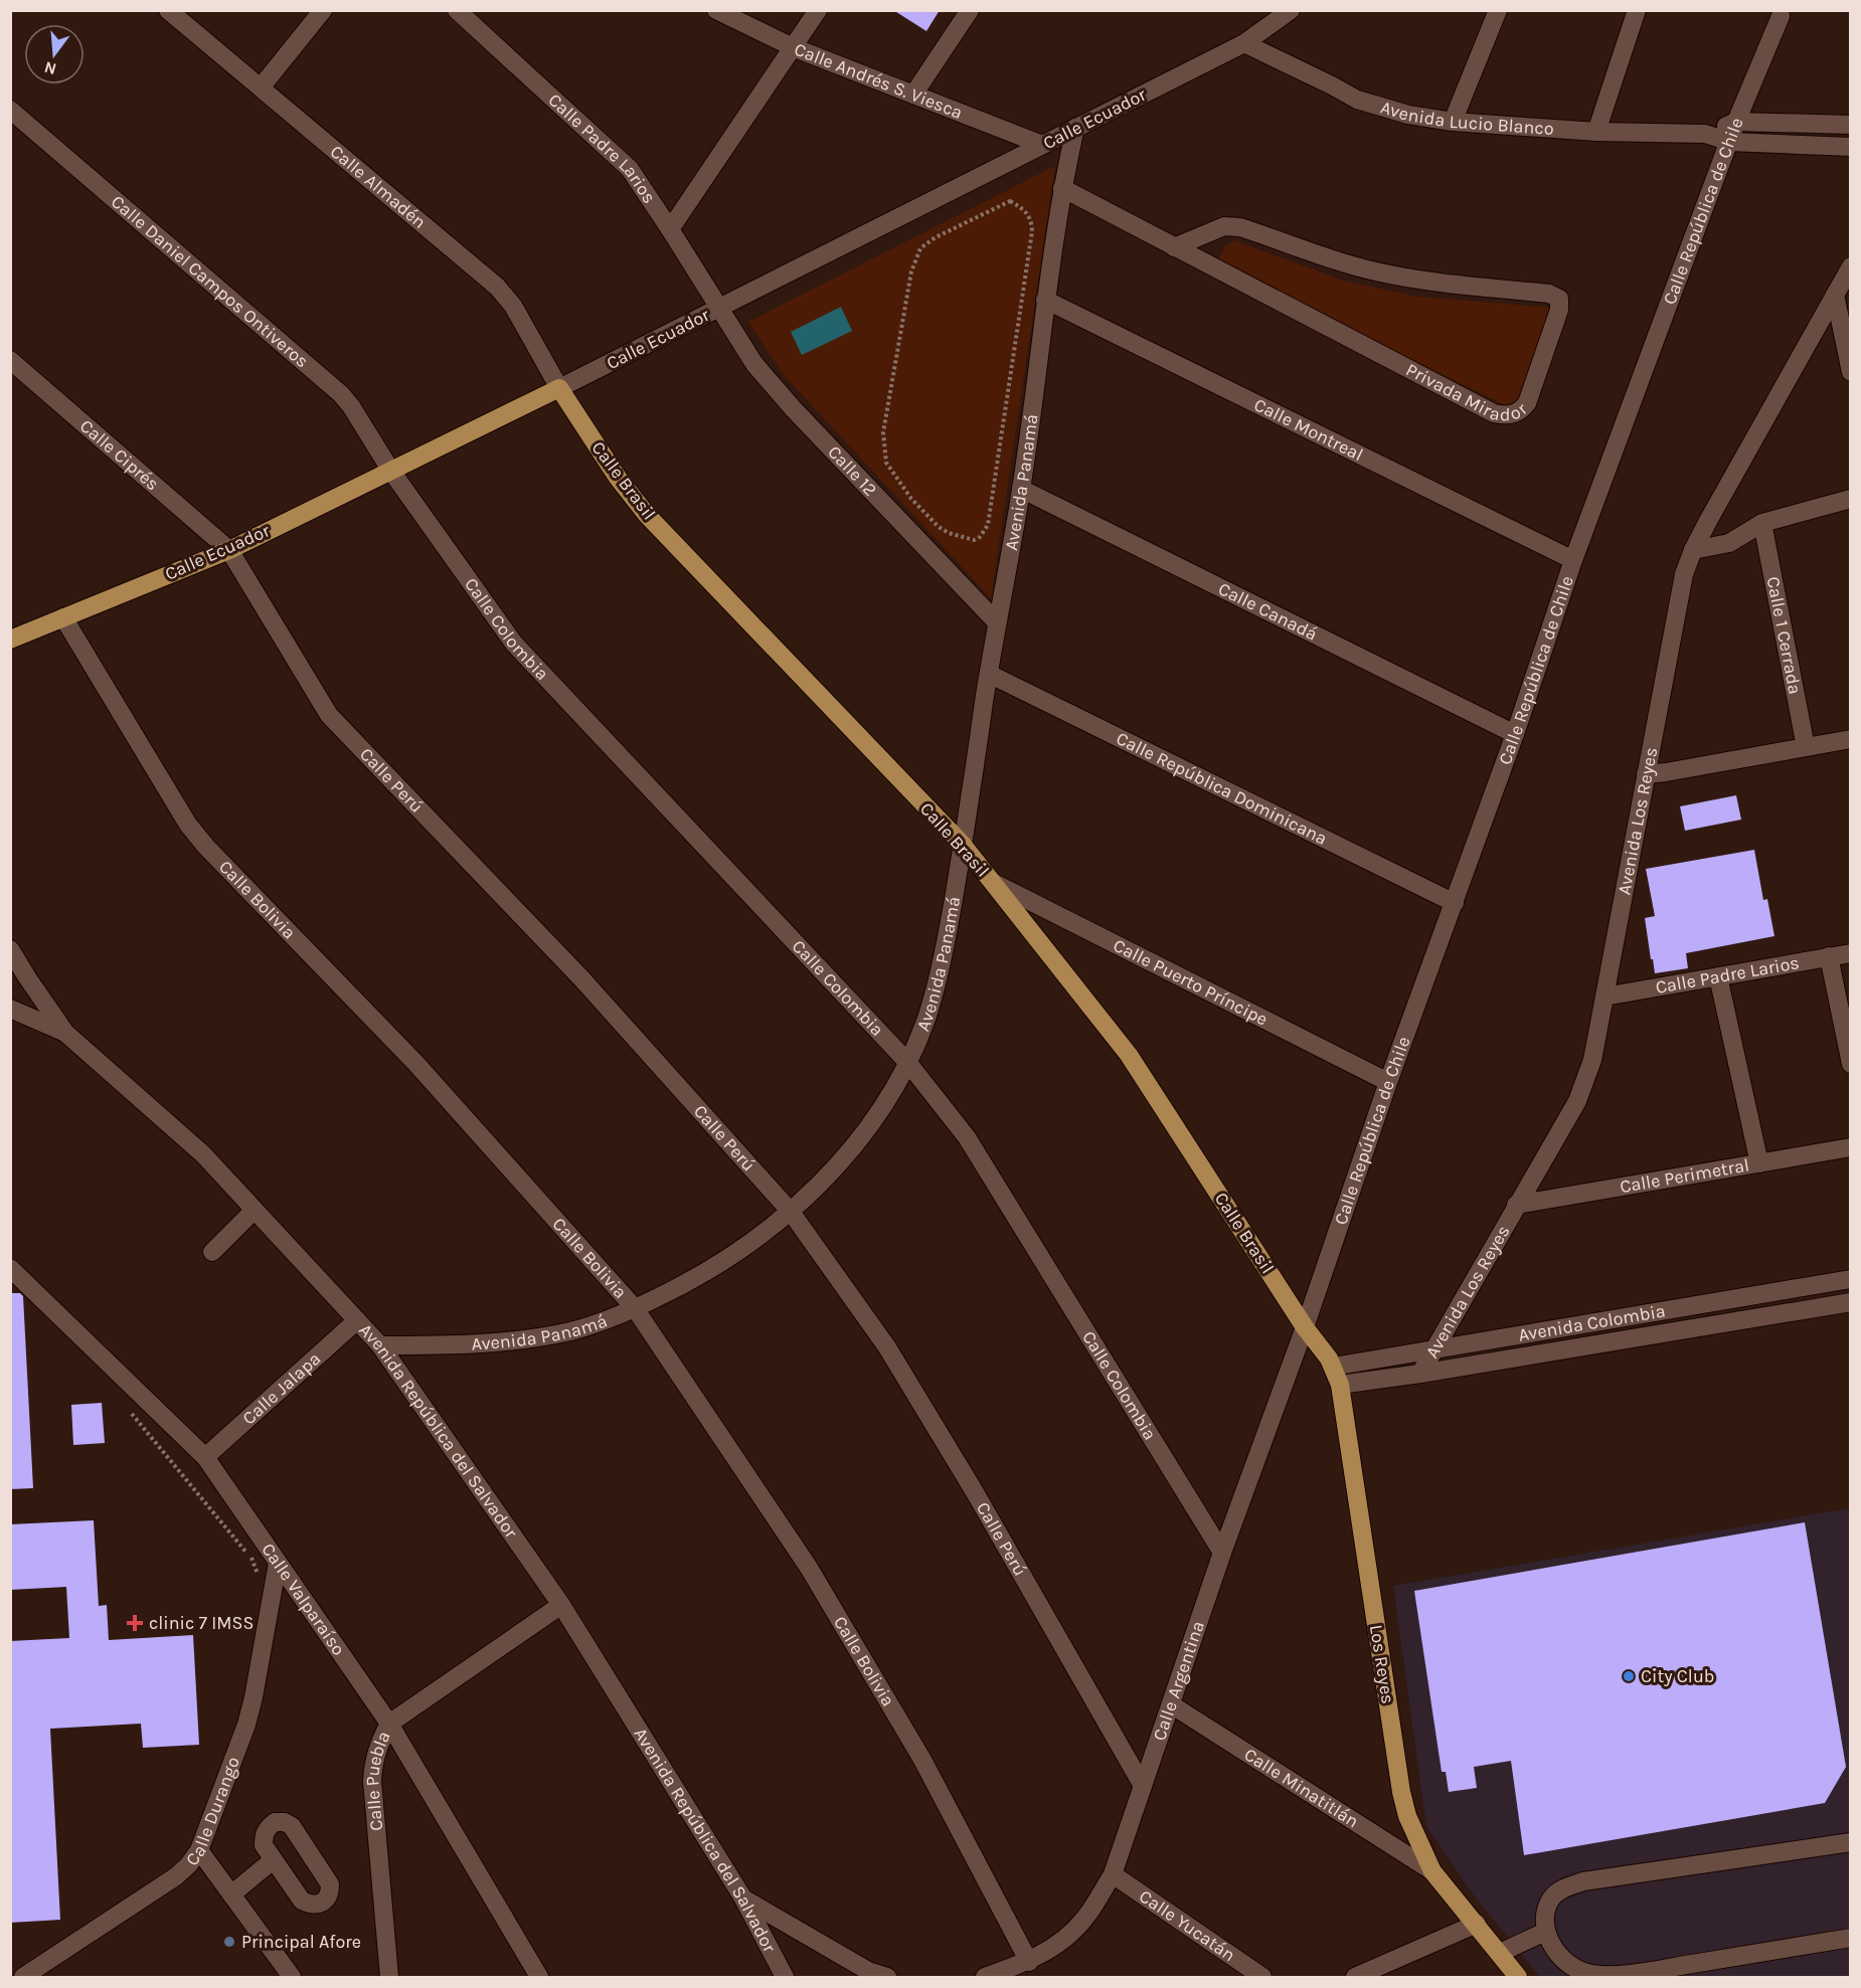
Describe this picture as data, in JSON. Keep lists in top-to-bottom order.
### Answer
{
  "streets": {
    "main road": ["Calle Ecuador", "Calle Brasil", "Los Reyes"],
    "street": [
      "Calle Andrés S. Viesca",
      "Avenida Lucio Blanco",
      "Calle Padre Larios",
      "Calle Almadén",
      "Calle República de Chile",
      "Calle Daniel Campos Ontiveros",
      "Privada Mirador",
      "Calle Montreal",
      "Calle Ciprés",
      "Calle 12",
      "Avenida Panamá",
      "Calle Canadá",
      "Calle Colombia",
      "Calle 1 Cerrada",
      "Calle Perú",
      "Calle República Dominicana",
      "Avenida Los Reyes",
      "Calle Bolivia",
      "Calle Puerto Príncipe",
      "Calle Perimetral",
      "Avenida Colombia",
      "Calle Jalapa",
      "Avenida República del Salvador",
      "Calle Valparaíso",
      "Calle Argentina",
      "Calle Puebla",
      "Calle Minatitlán",
      "Calle Durango",
      "Calle Yucatán"
    ]
  },
  "crossings": [
    ["Calle Andrés S. Viesca", "Calle Ecuador"],
    ["Avenida Lucio Blanco", "Calle Ecuador"],
    ["Avenida Lucio Blanco", "Calle República de Chile"],
    ["Calle Ecuador", "Calle Padre Larios"],
    ["Calle Ecuador", "Calle Almadén"],
    ["Calle Ecuador", "Calle Daniel Campos Ontiveros"],
    ["Calle Ecuador", "Calle Ciprés"],
    ["Calle Ecuador", "Calle 12"],
    ["Calle Ecuador", "Calle Brasil"],
    ["Calle Ecuador", "Avenida Panamá"],
    ["Calle Ecuador", "Calle Colombia"],
    ["Calle Ecuador", "Calle Perú"],
    ["Calle Ecuador", "Calle Bolivia"],
    ["Calle Padre Larios", "Calle 12"],
    ["Calle Padre Larios", "Avenida Los Reyes"],
    ["Calle Almadén", "Calle Brasil"],
    ["Calle República de Chile", "Calle Montreal"],
    ["Calle República de Chile", "Calle Brasil"],
    ["Calle República de Chile", "Calle Canadá"],
    ["Calle República de Chile", "Calle República Dominicana"],
    ["Calle República de Chile", "Calle Puerto Príncipe"],
    ["Calle República de Chile", "Los Reyes"],
    ["Calle República de Chile", "Calle Argentina"],
    ["Calle Daniel Campos Ontiveros", "Calle Colombia"],
    ["Privada Mirador", "Avenida Panamá"],
    ["Calle Montreal", "Avenida Panamá"],
    ["Calle Ciprés", "Calle Perú"],
    ["Calle 12", "Avenida Panamá"],
    ["Calle Brasil", "Avenida Panamá"],
    ["Calle Brasil", "Calle Puerto Príncipe"],
    ["Calle Brasil", "Los Reyes"],
    ["Calle Brasil", "Calle Argentina"],
    ["Avenida Panamá", "Calle Canadá"],
    ["Avenida Panamá", "Calle Colombia"],
    ["Avenida Panamá", "Calle Perú"],
    ["Avenida Panamá", "Calle República Dominicana"],
    ["Avenida Panamá", "Calle Bolivia"],
    ["Avenida Panamá", "Avenida República del Salvador"],
    ["Calle Colombia", "Calle Argentina"],
    ["Calle Perú", "Calle Argentina"],
    ["Avenida Los Reyes", "Calle Perimetral"],
    ["Avenida Los Reyes", "Avenida Colombia"],
    ["Calle Bolivia", "Calle Argentina"],
    ["Avenida Colombia", "Los Reyes"],
    ["Calle Jalapa", "Avenida República del Salvador"],
    ["Calle Jalapa", "Calle Valparaíso"],
    ["Avenida República del Salvador", "Calle Puebla"],
    ["Calle Valparaíso", "Calle Puebla"],
    ["Calle Valparaíso", "Calle Durango"],
    ["Los Reyes", "Calle Argentina"],
    ["Los Reyes", "Calle Minatitlán"],
    ["Calle Argentina", "Calle Minatitlán"],
    ["Calle Argentina", "Calle Yucatán"]
  ],
  "places": {
    "health": ["clinic 7 IMSS"],
    "other": ["City Club", "Principal Afore"]
  },
  "north": "bottom"
}
